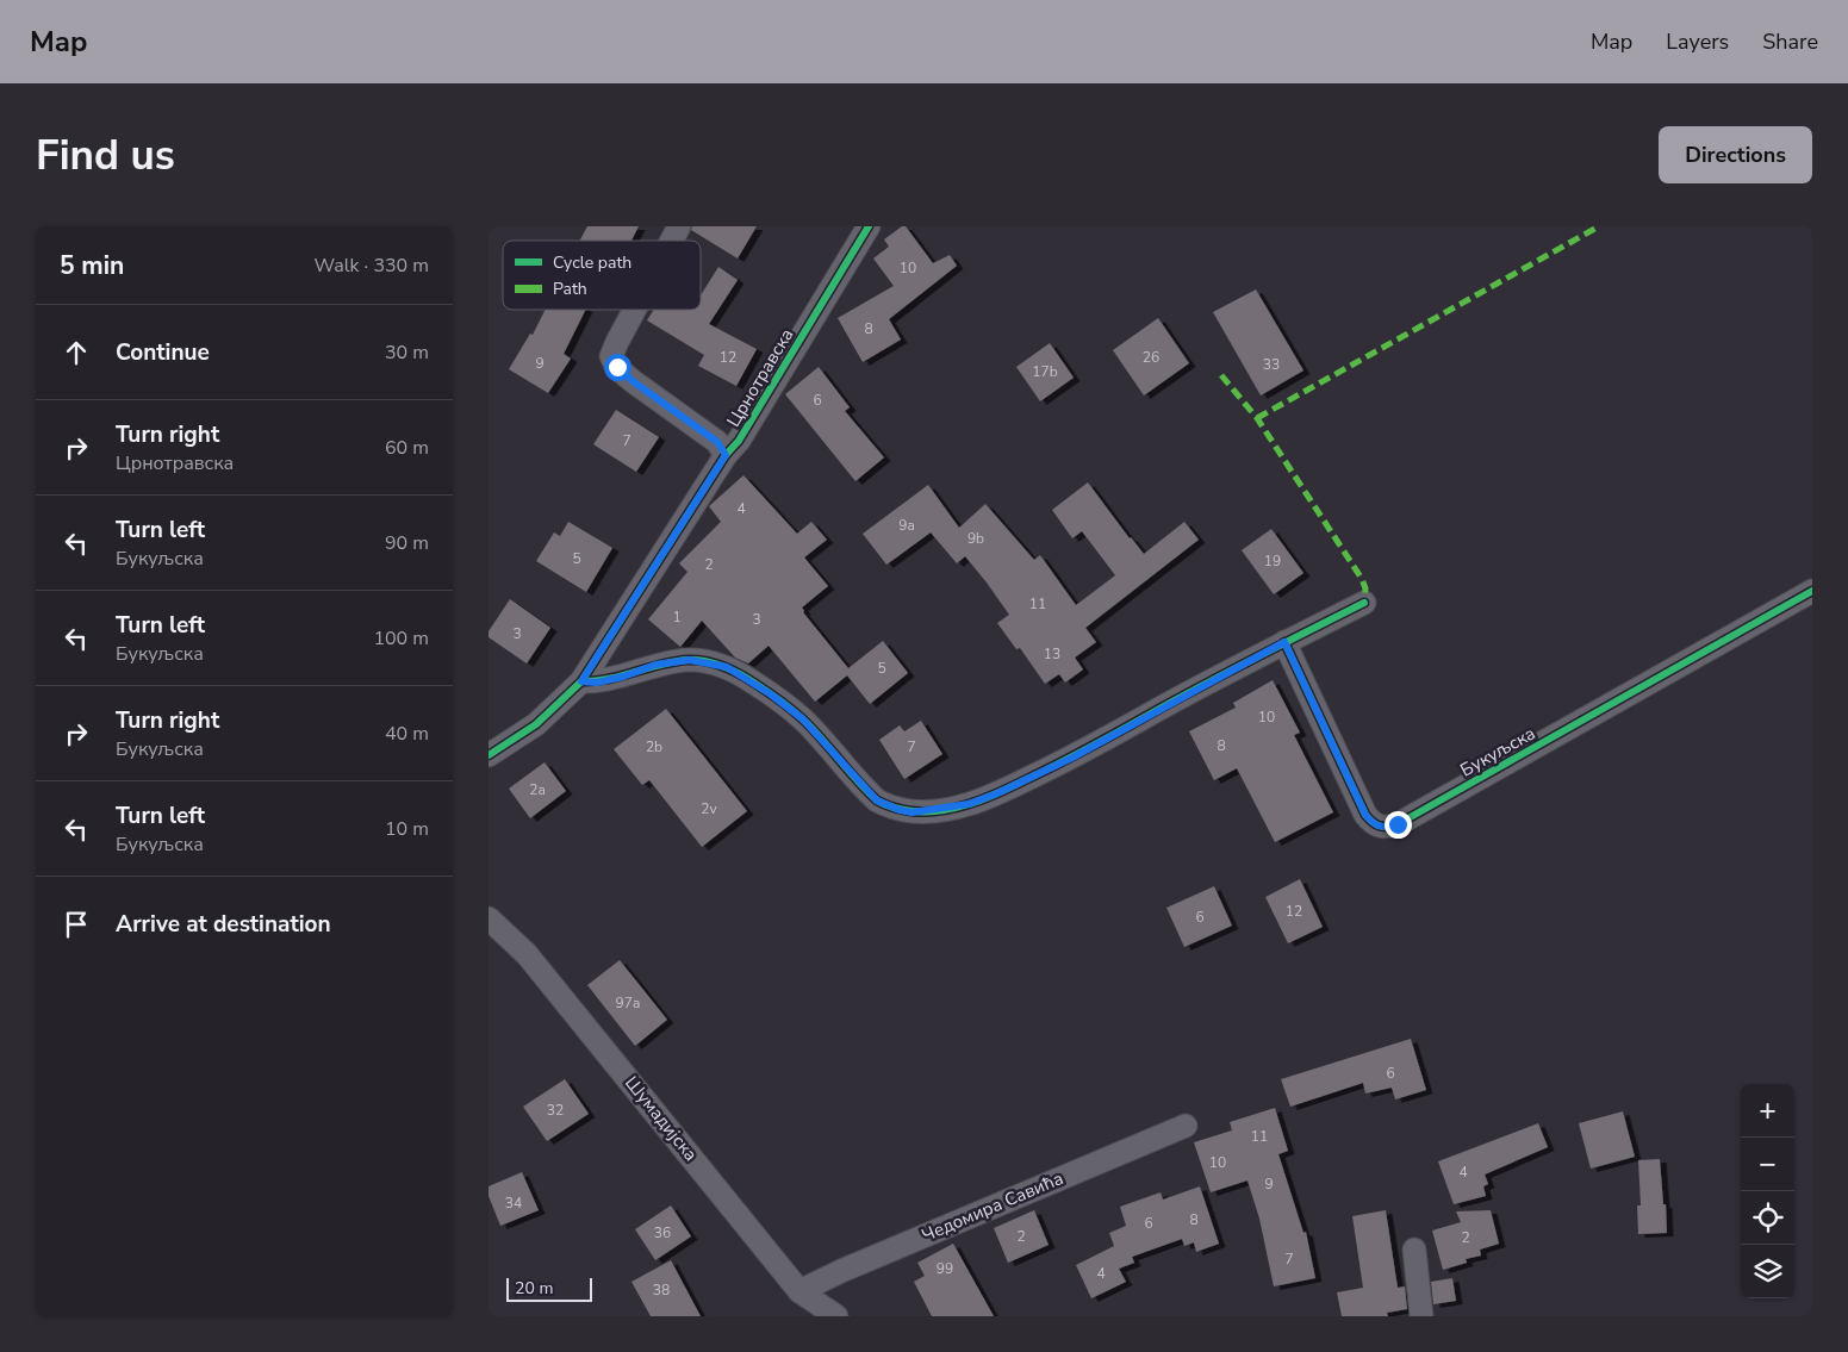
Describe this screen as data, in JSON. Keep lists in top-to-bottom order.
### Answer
{
  "streets": {
    "street": [
      "Црнотравска",
      "Букуљска",
      "Шумадијска",
      "Чедомира Савића"
    ]
  },
  "crossings": [
    ["Шумадијска", "Чедомира Савића"]
  ],
  "house_numbers": [
    "10",
    "8",
    "12",
    "26",
    "9",
    "33",
    "17b",
    "6",
    "7",
    "4",
    "9a",
    "9b",
    "5",
    "19",
    "2",
    "11",
    "1",
    "3",
    "3",
    "13",
    "5",
    "10",
    "8",
    "2b",
    "7",
    "2a",
    "2v",
    "12",
    "6",
    "97a",
    "6",
    "32",
    "11",
    "10",
    "4",
    "9",
    "34",
    "8",
    "6",
    "36",
    "2",
    "2",
    "7",
    "99",
    "4",
    "38"
  ],
  "legend": ["Cycle path", "Path"],
  "scale_bar": "20 m",
  "page": {
    "header": "Map",
    "nav": ["Map", "Layers", "Share"],
    "buttons": "Directions",
    "title": "Find us",
    "heading": ["5 min", "Walk · 330 m"],
    "list": [
      ["Continue", "30 m"],
      ["Turn right", "Црнотравска", "60 m"],
      ["Turn left", "Букуљска", "90 m"],
      ["Turn left", "Букуљска", "100 m"],
      ["Turn right", "Букуљска", "40 m"],
      ["Turn left", "Букуљска", "10 m"],
      "Arrive at destination"
    ],
    "map_buttons": ["+", "−"],
    "scale": "20 m"
  }
}
